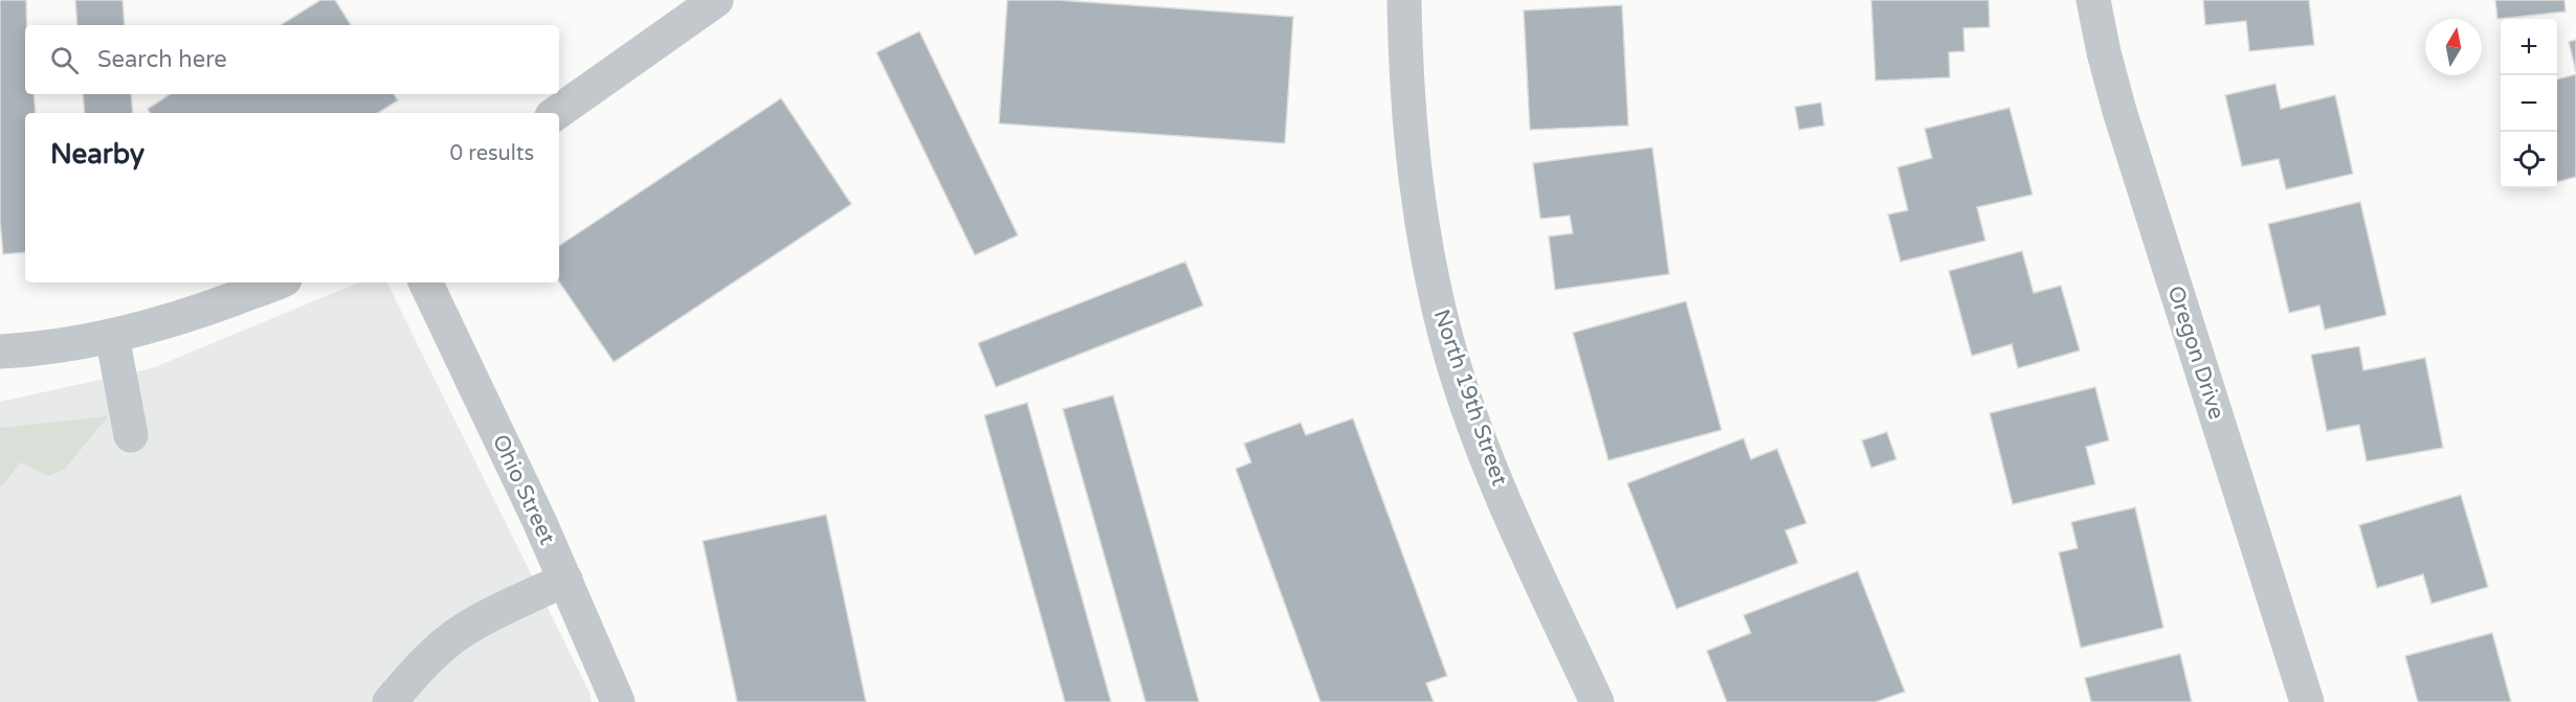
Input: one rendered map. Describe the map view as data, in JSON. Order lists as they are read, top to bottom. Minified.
{"streets":{"street":["Oregon Drive","North 19th Street","Ohio Street"]},"north":"top","page":{"map_buttons":["+","−"],"search":"Search here","heading":["Nearby","0 results"]}}
